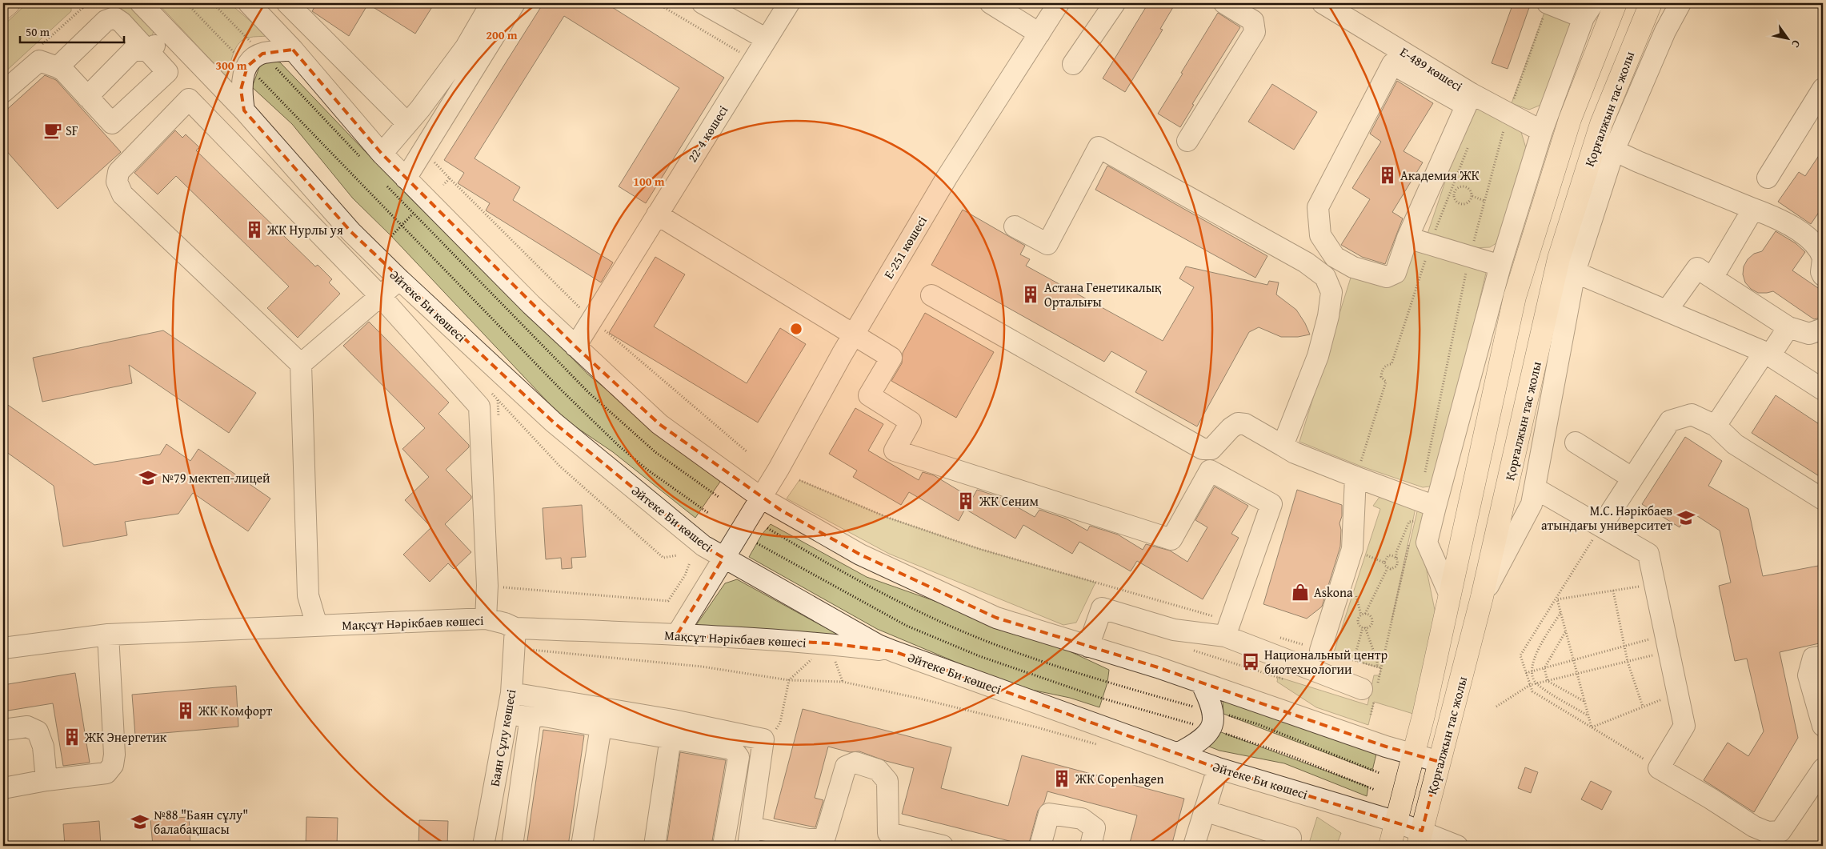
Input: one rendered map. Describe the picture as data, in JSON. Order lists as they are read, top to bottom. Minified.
{"streets":{"main road":["Қорғалжын тас жолы"],"street":["Е-489 көшесі","22-4 көшесі","Е-251 көшесі","Әйтеке Би көшесі","Мақсұт Нәрікбаев көшесі","Баян Сұлу көшесі"]},"crossings":[["Қорғалжын тас жолы","Әйтеке Би көшесі"],["Е-251 көшесі","Әйтеке Би көшесі"],["Е-251 көшесі","Мақсұт Нәрікбаев көшесі"],["Әйтеке Би көшесі","Мақсұт Нәрікбаев көшесі"],["Мақсұт Нәрікбаев көшесі","Баян Сұлу көшесі"]],"places":{"cafe":["SF"],"building":["Академия ЖК","ЖК Нурлы уя","Астана Генетикалық Орталығы","ЖК Сеним","ЖК Комфорт","ЖК Энергетик","ЖК Copenhagen"],"school or university":["№79 мектеп-лицей","М.С. Нәрікбаев атындағы университет","№88 \"Баян сұлу\" балабақшасы"],"shop":["Askona"],"bus stop":["Национальный центр биотехнологии"]},"scale_bar":"50 m","north":"bottom right","rings":["200 m","300 m","100 m"]}
